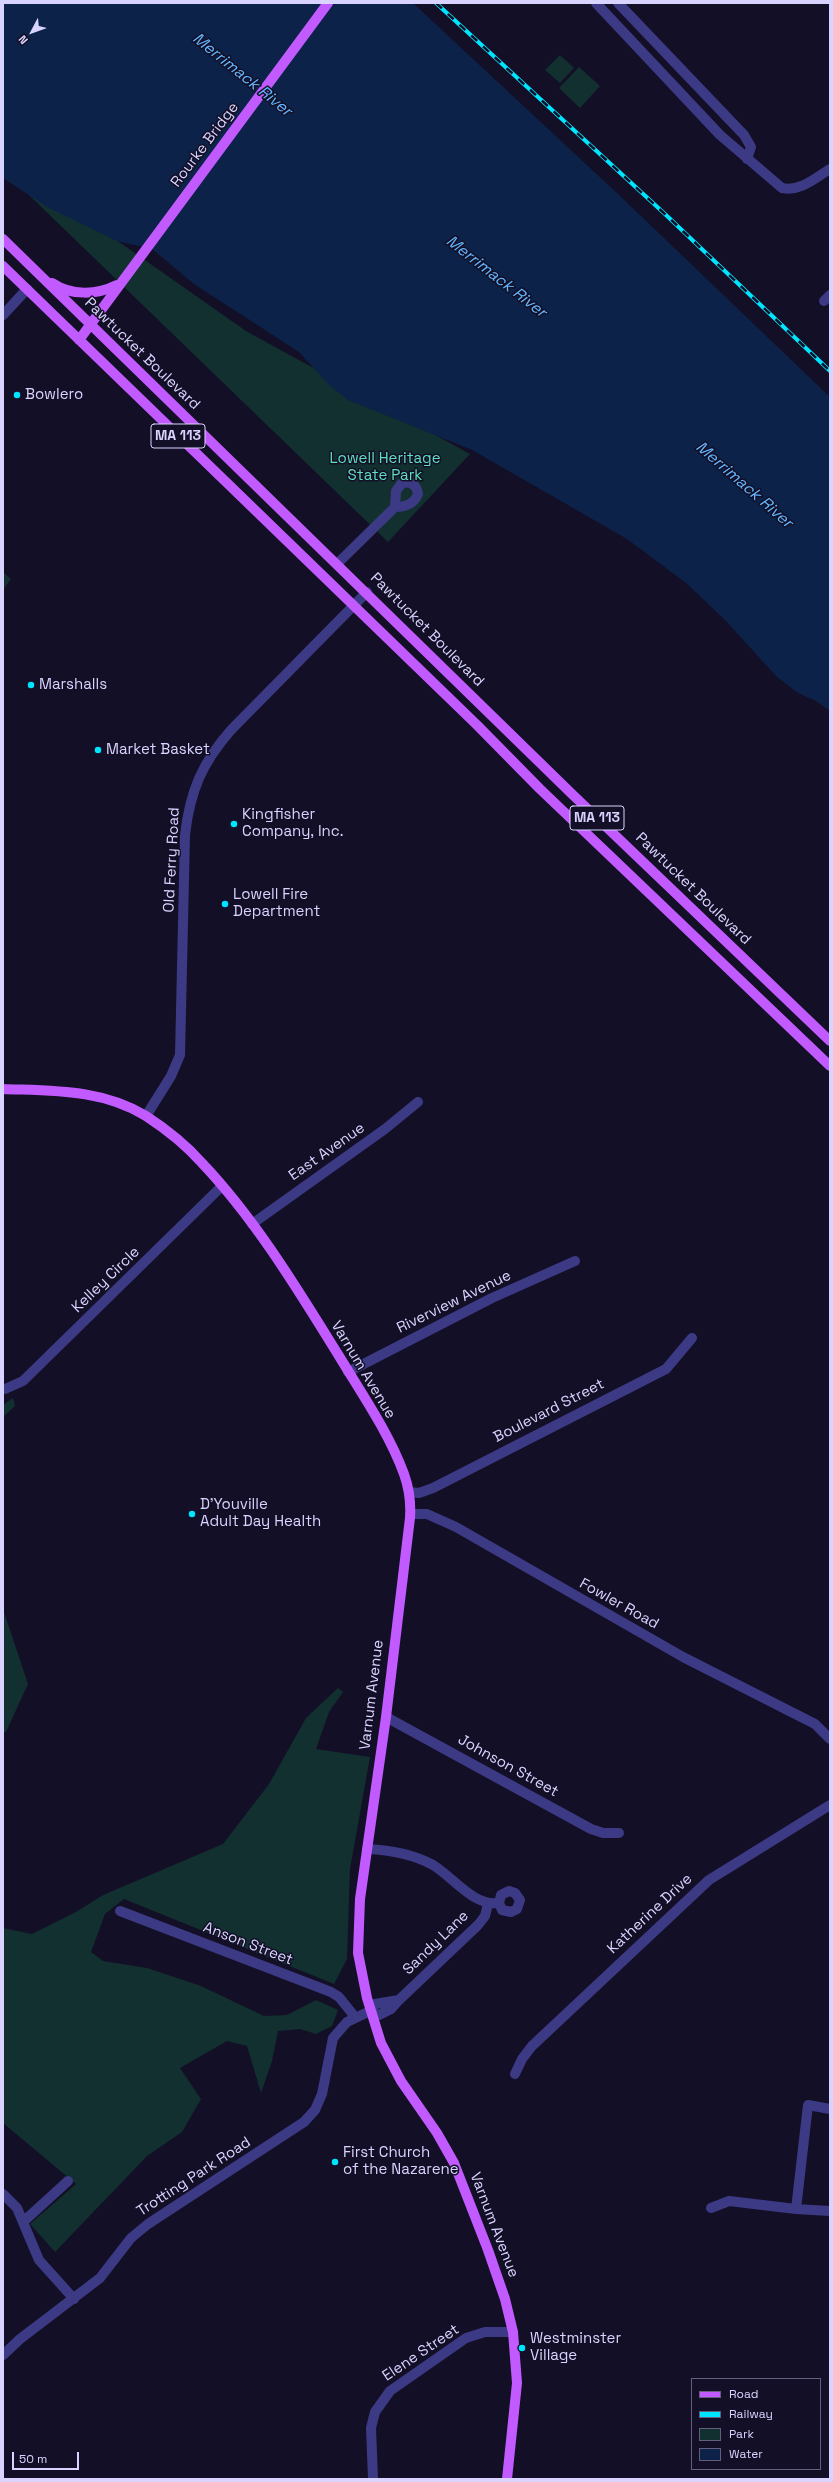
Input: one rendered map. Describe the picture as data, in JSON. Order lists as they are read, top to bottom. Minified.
{"streets":{"main road":["Rourke Bridge","Pawtucket Boulevard","MA 113","Varnum Avenue"],"street":["Old Ferry Road","East Avenue","Kelley Circle","Riverview Avenue","Boulevard Street","Fowler Road","Johnson Street","Katherine Drive","Sandy Lane","Anson Street","Trotting Park Road","Elene Street"]},"crossings":[["Rourke Bridge","Pawtucket Boulevard"],["Rourke Bridge","MA 113"],["Pawtucket Boulevard","Old Ferry Road"],["MA 113","Old Ferry Road"],["Old Ferry Road","Varnum Avenue"],["East Avenue","Varnum Avenue"],["Kelley Circle","Varnum Avenue"],["Riverview Avenue","Varnum Avenue"],["Varnum Avenue","Boulevard Street"],["Varnum Avenue","Fowler Road"],["Varnum Avenue","Johnson Street"],["Varnum Avenue","Sandy Lane"],["Varnum Avenue","Trotting Park Road"],["Varnum Avenue","Elene Street"],["Sandy Lane","Trotting Park Road"],["Anson Street","Trotting Park Road"]],"water":["Merrimack River"],"parks":["Lowell Heritage State Park"],"places":["Bowlero","Marshalls","Market Basket","Kingfisher Company, Inc.","Lowell Fire Department","D'Youville Adult Day Health","First Church of the Nazarene","Westminster Village"],"legend":["Road","Railway","Park","Water"],"scale_bar":"50 m","north":"bottom left"}
